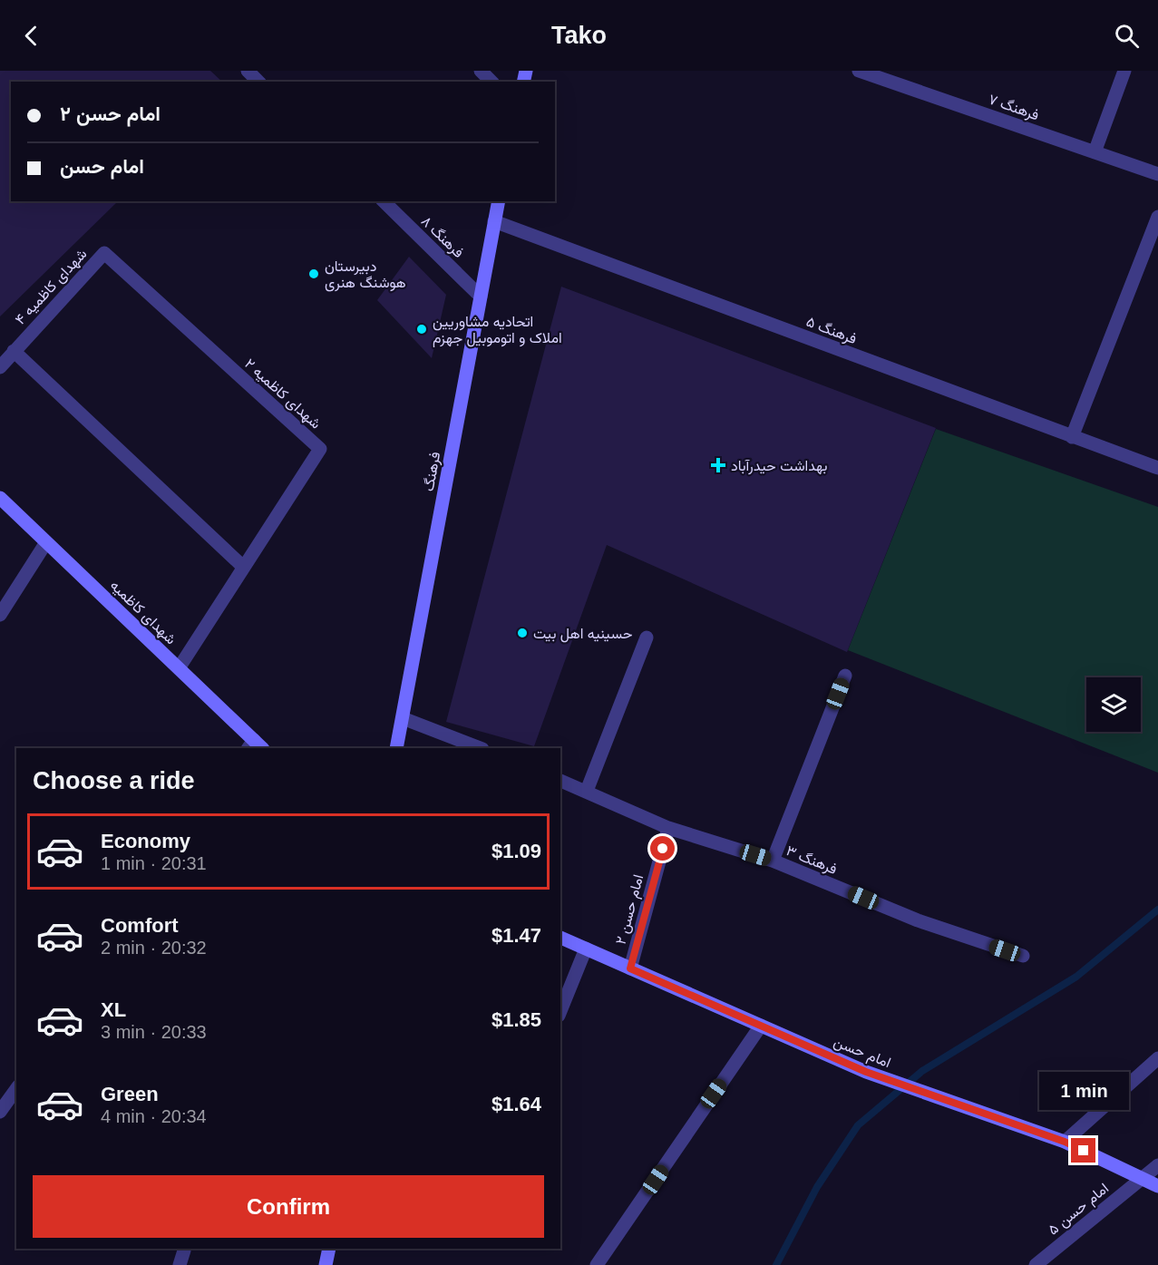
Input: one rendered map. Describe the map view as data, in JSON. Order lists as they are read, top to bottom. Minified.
{"streets":{"main road":["فرهنگ","شهدای کاظمیه","امام حسن"],"street":["فرهنگ ۷","فرهنگ ۸","شهدای کاظمیه ۴","فرهنگ ۵","شهدای کاظمیه ۲","فرهنگ ۳","امام حسن ۲","امام حسن ۵"]},"crossings":[["فرهنگ ۸","فرهنگ"],["شهدای کاظمیه ۴","شهدای کاظمیه ۲"],["فرهنگ ۵","فرهنگ"],["شهدای کاظمیه ۲","شهدای کاظمیه"],["فرهنگ ۳","امام حسن ۲"],["امام حسن ۲","امام حسن"],["امام حسن","امام حسن ۵"]],"places":{"other":["دبیرستان هوشنگ هنری","اتحادیه مشاوریین املاک و اتوموبیل جهزم","حسینیه اهل بیت"],"health":["بهداشت حیدرآباد"]},"page":{"header":"Tako","banner":["امام حسن ۲","امام حسن"],"heading":"Choose a ride","list":[{"name":"Economy","note":"1 min · 20:31","value":"$1.09"},{"name":"Comfort","note":"2 min · 20:32","value":"$1.47"},{"name":"XL","note":"3 min · 20:33","value":"$1.85"},{"name":"Green","note":"4 min · 20:34","value":"$1.64"}],"bubble":"1 min","buttons":"Confirm"}}
